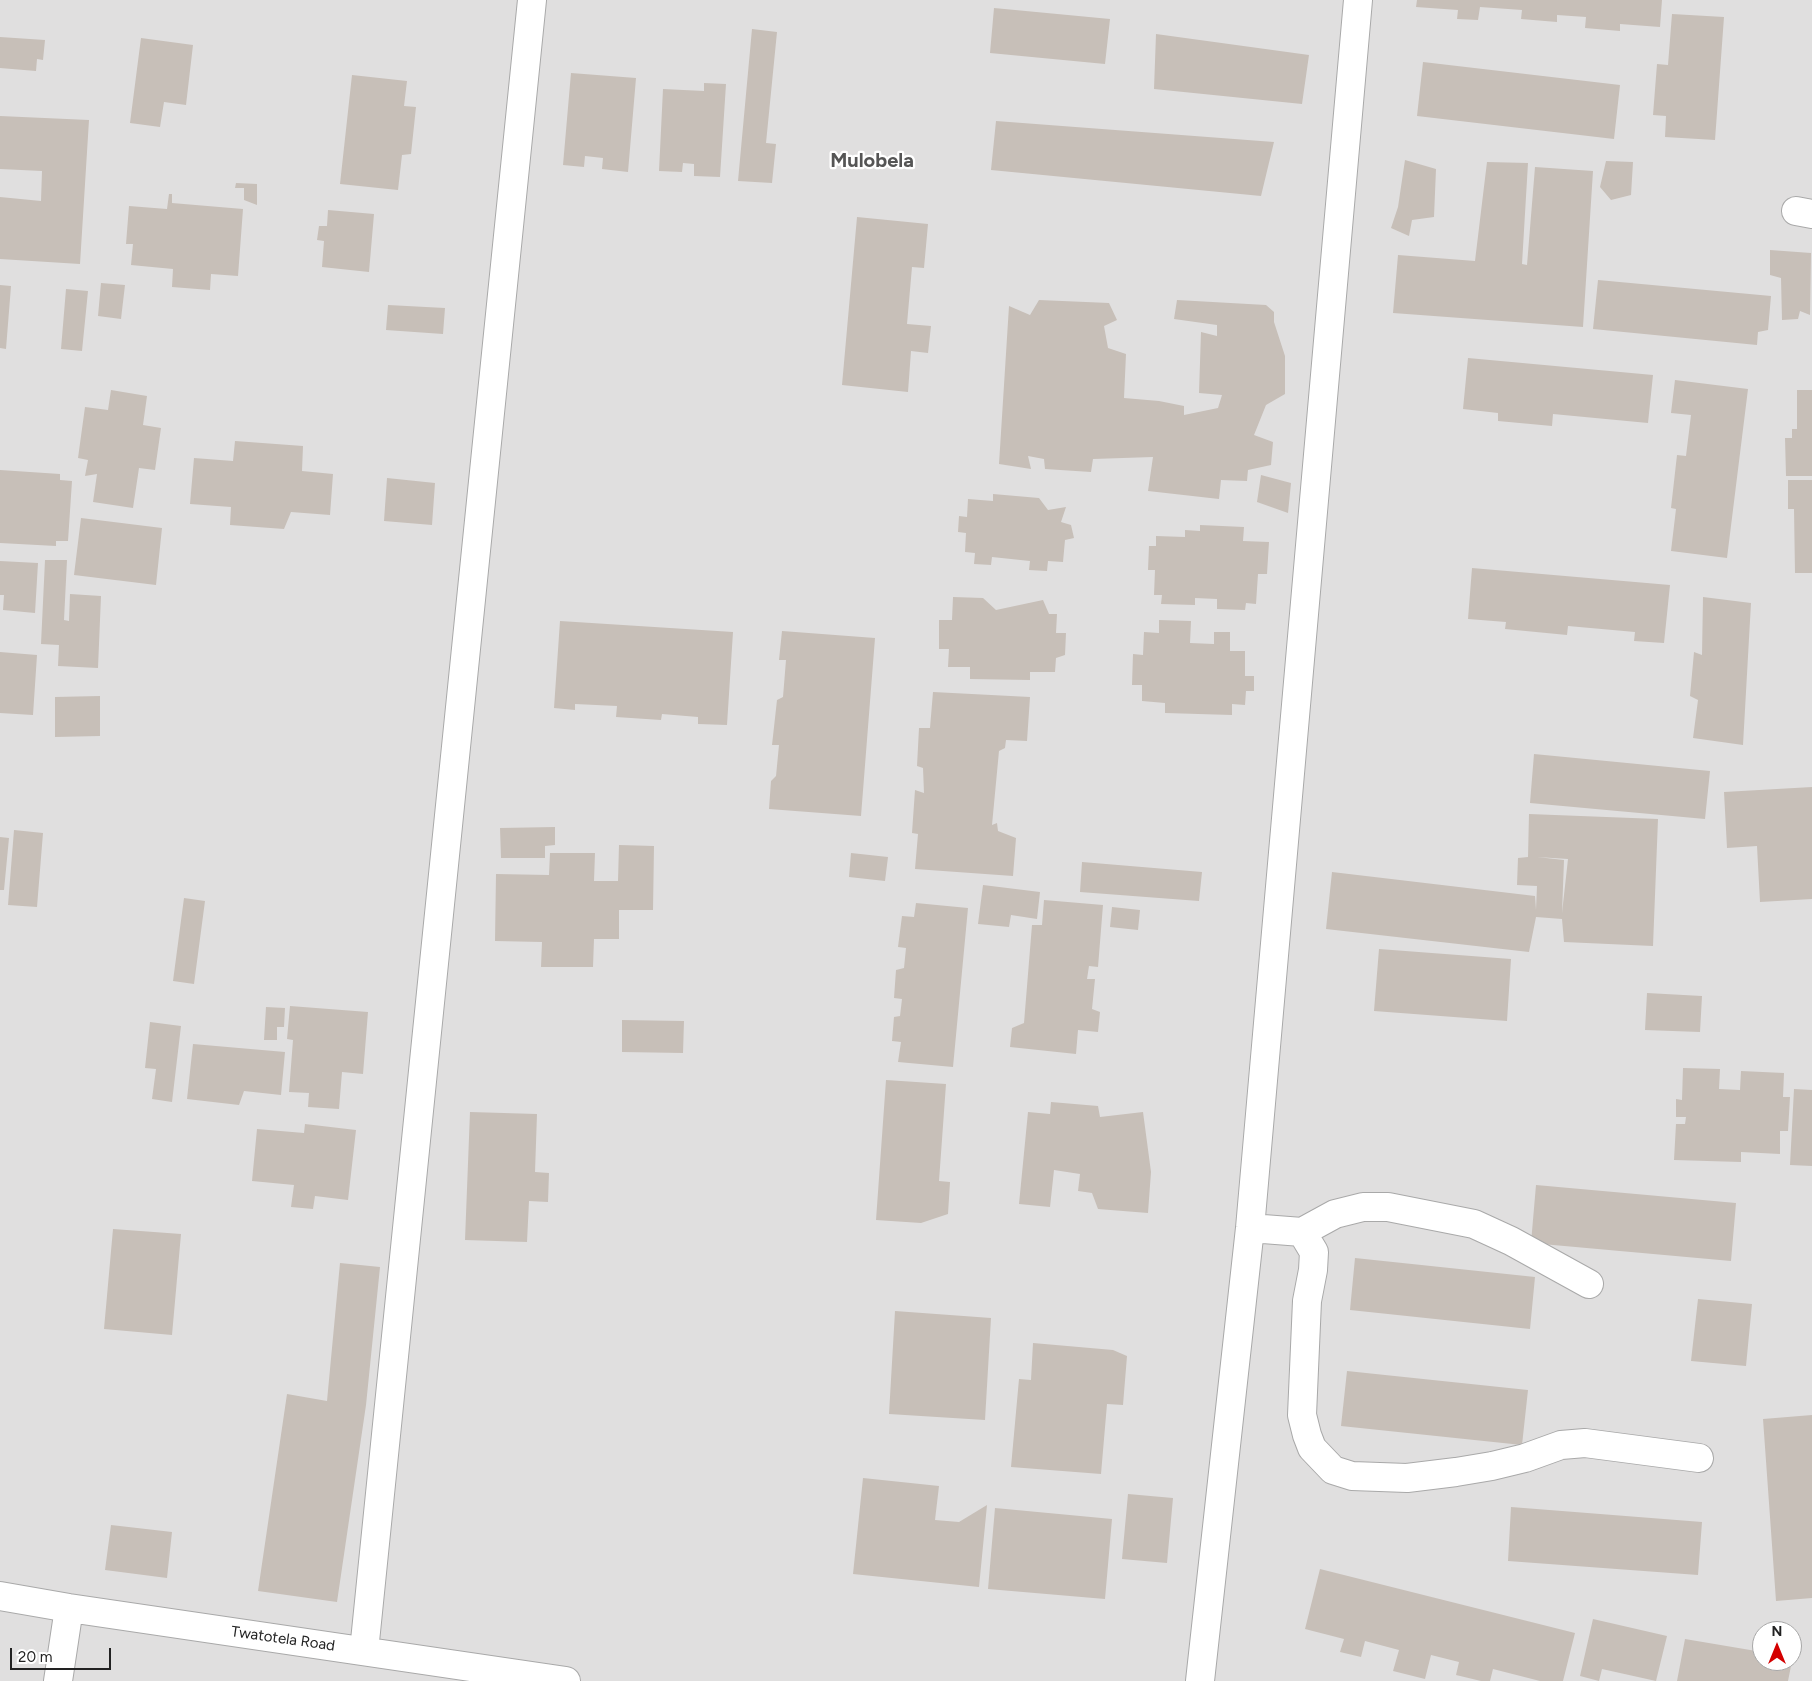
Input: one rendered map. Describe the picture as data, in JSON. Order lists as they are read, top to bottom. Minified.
{"streets":{"street":["Twatotela Road"]},"districts":["Mulobela"],"scale_bar":"20 m","north":"top"}
